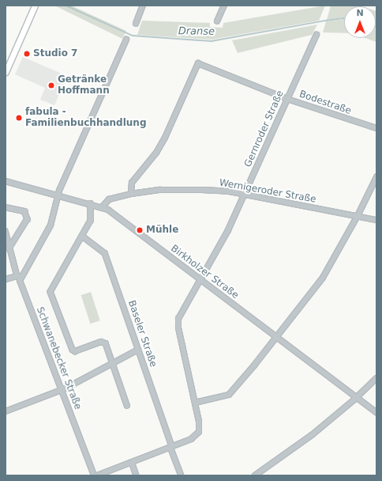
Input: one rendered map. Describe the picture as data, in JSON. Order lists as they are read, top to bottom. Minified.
{"streets":{"street":["Bodestraße","Gernroder Straße","Wernigeroder Straße","Birkholzer Straße","Baseler Straße","Schwanebecker Straße"]},"crossings":[["Bodestraße","Gernroder Straße"],["Bodestraße","Wernigeroder Straße"],["Gernroder Straße","Wernigeroder Straße"],["Gernroder Straße","Birkholzer Straße"],["Gernroder Straße","Baseler Straße"],["Wernigeroder Straße","Birkholzer Straße"]],"water":["Dranse"],"places":["Studio 7","Getränke Hoffmann","fabula - Familienbuchhandlung","Mühle"],"north":"top"}
